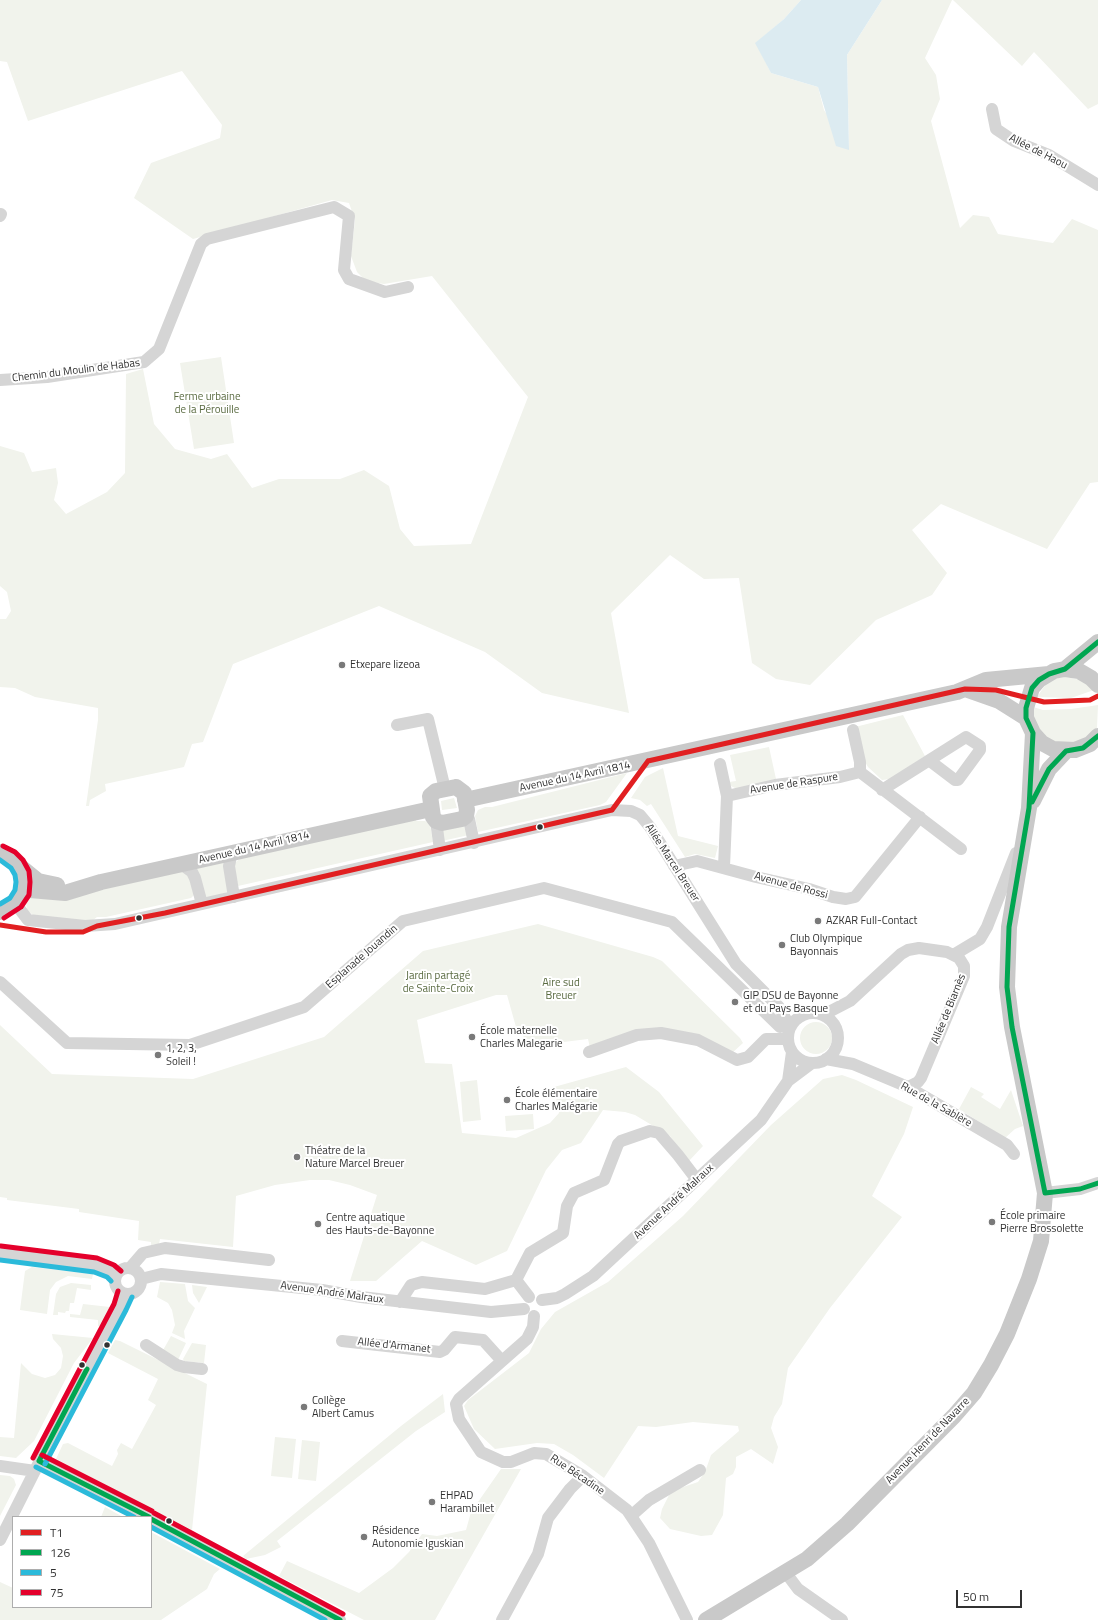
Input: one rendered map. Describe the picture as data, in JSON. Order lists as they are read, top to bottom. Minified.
{"streets":{"main road":["Avenue du 14 Avril 1814","Avenue Henri de Navarre"],"street":["Allée de Haou","Chemin du Moulin de Habas","Avenue de Raspure","Allée Marcel Breuer","Avenue de Rossi","Esplanade Jouandin","Allée de Biarnès","Rue de la Sablère","Avenue André Malraux","Allée d'Armanet","Rue Bécadine"]},"crossings":[["Avenue du 14 Avril 1814","Allée Marcel Breuer"],["Allée Marcel Breuer","Avenue de Rossi"],["Allée Marcel Breuer","Esplanade Jouandin"],["Allée Marcel Breuer","Rue de la Sablère"],["Allée Marcel Breuer","Avenue André Malraux"],["Esplanade Jouandin","Rue de la Sablère"],["Esplanade Jouandin","Avenue André Malraux"],["Allée de Biarnès","Rue de la Sablère"],["Rue de la Sablère","Avenue André Malraux"],["Avenue André Malraux","Rue Bécadine"],["Allée d'Armanet","Rue Bécadine"]],"parks":["Ferme urbaine de la Pérouille","Jardin partagé de Sainte-Croix","Aire sud Breuer"],"places":["Etxepare lizeoa","AZKAR Full-Contact","Club Olympique Bayonnais","GIP DSU de Bayonne et du Pays Basque","École maternelle Charles Malegarie","1, 2, 3, Soleil !","École élémentaire Charles Malégarie","Théatre de la Nature Marcel Breuer","École primaire Pierre Brossolette","Centre aquatique des Hauts-de-Bayonne","Collège Albert Camus","EHPAD Harambillet","Résidence Autonomie Iguskian"],"lines":["transit line 126","transit line T1","transit line 75","transit line 5"],"legend":["T1","126","5","75"],"scale_bar":"50 m"}
